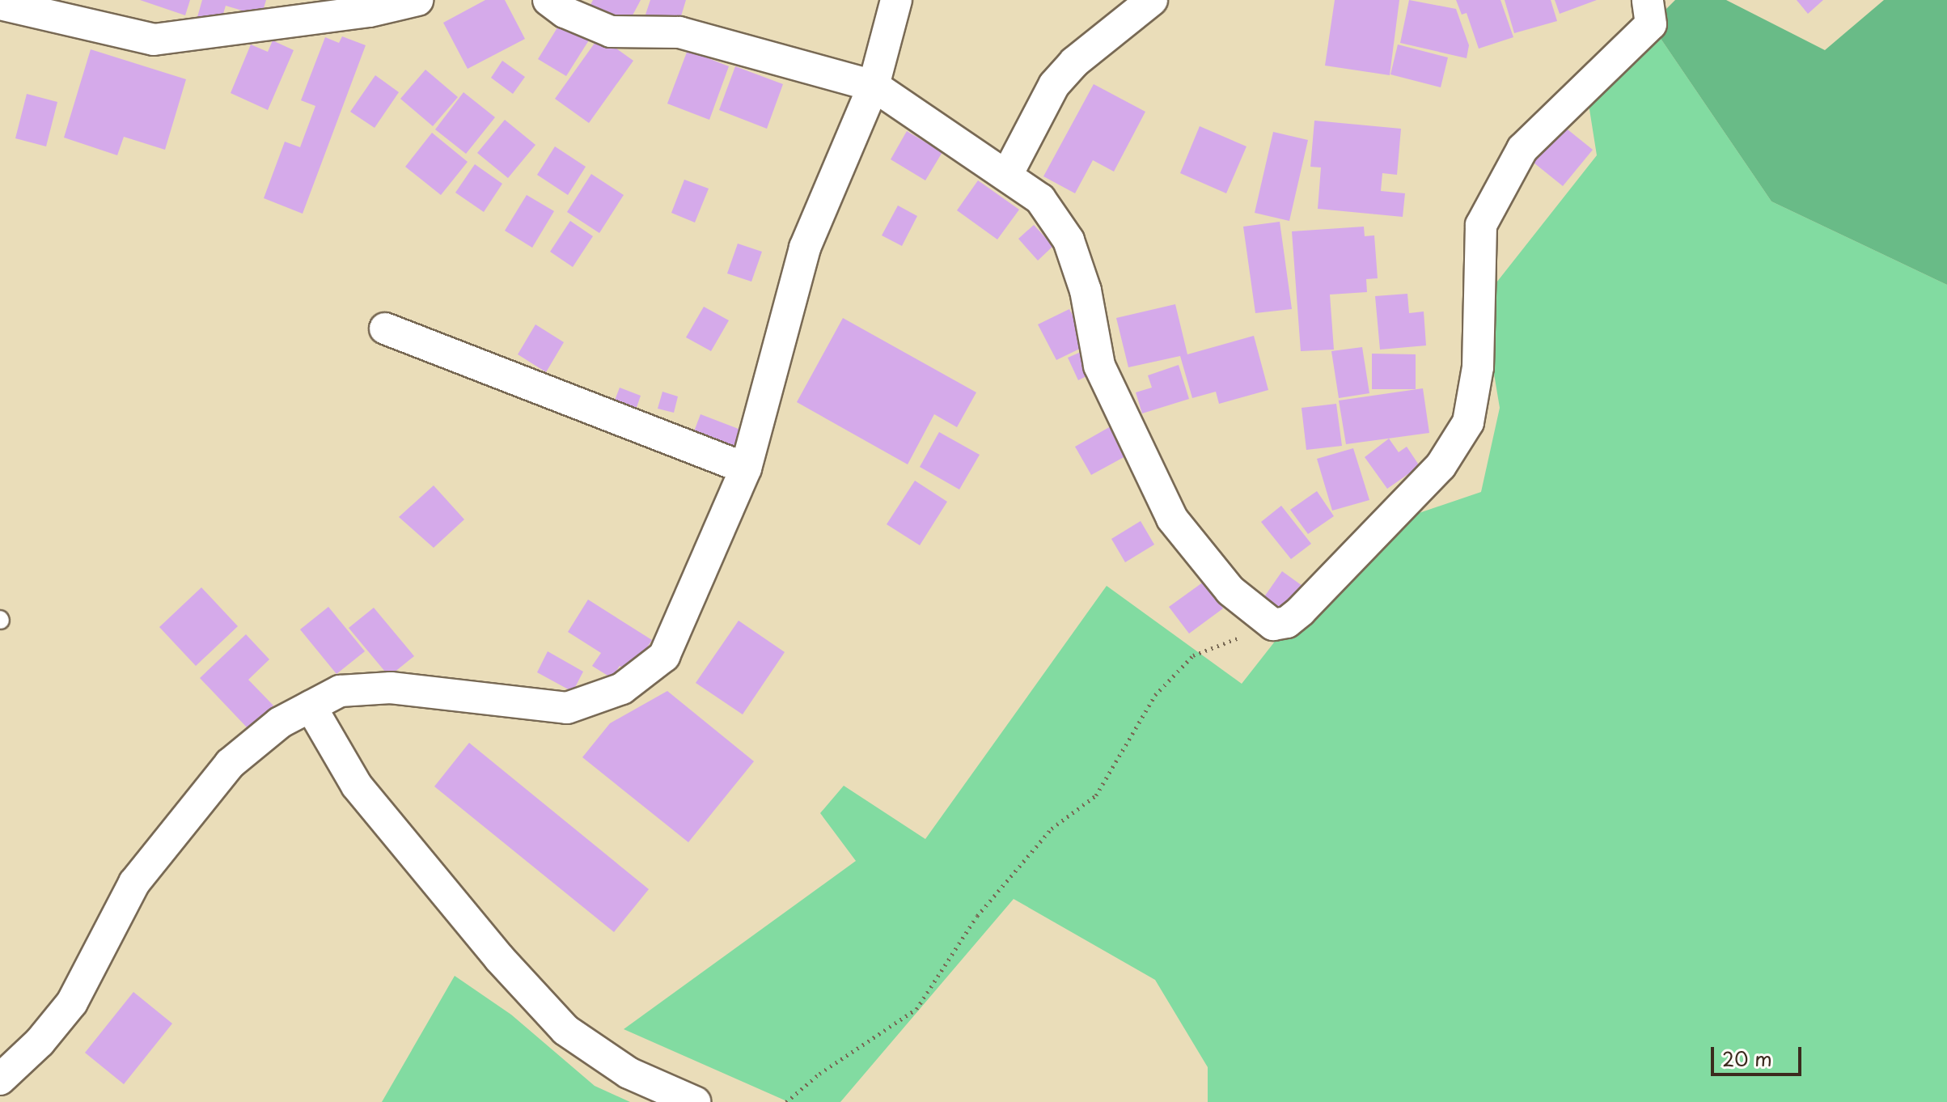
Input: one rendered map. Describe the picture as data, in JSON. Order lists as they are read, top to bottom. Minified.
{"scale_bar":"20 m"}
